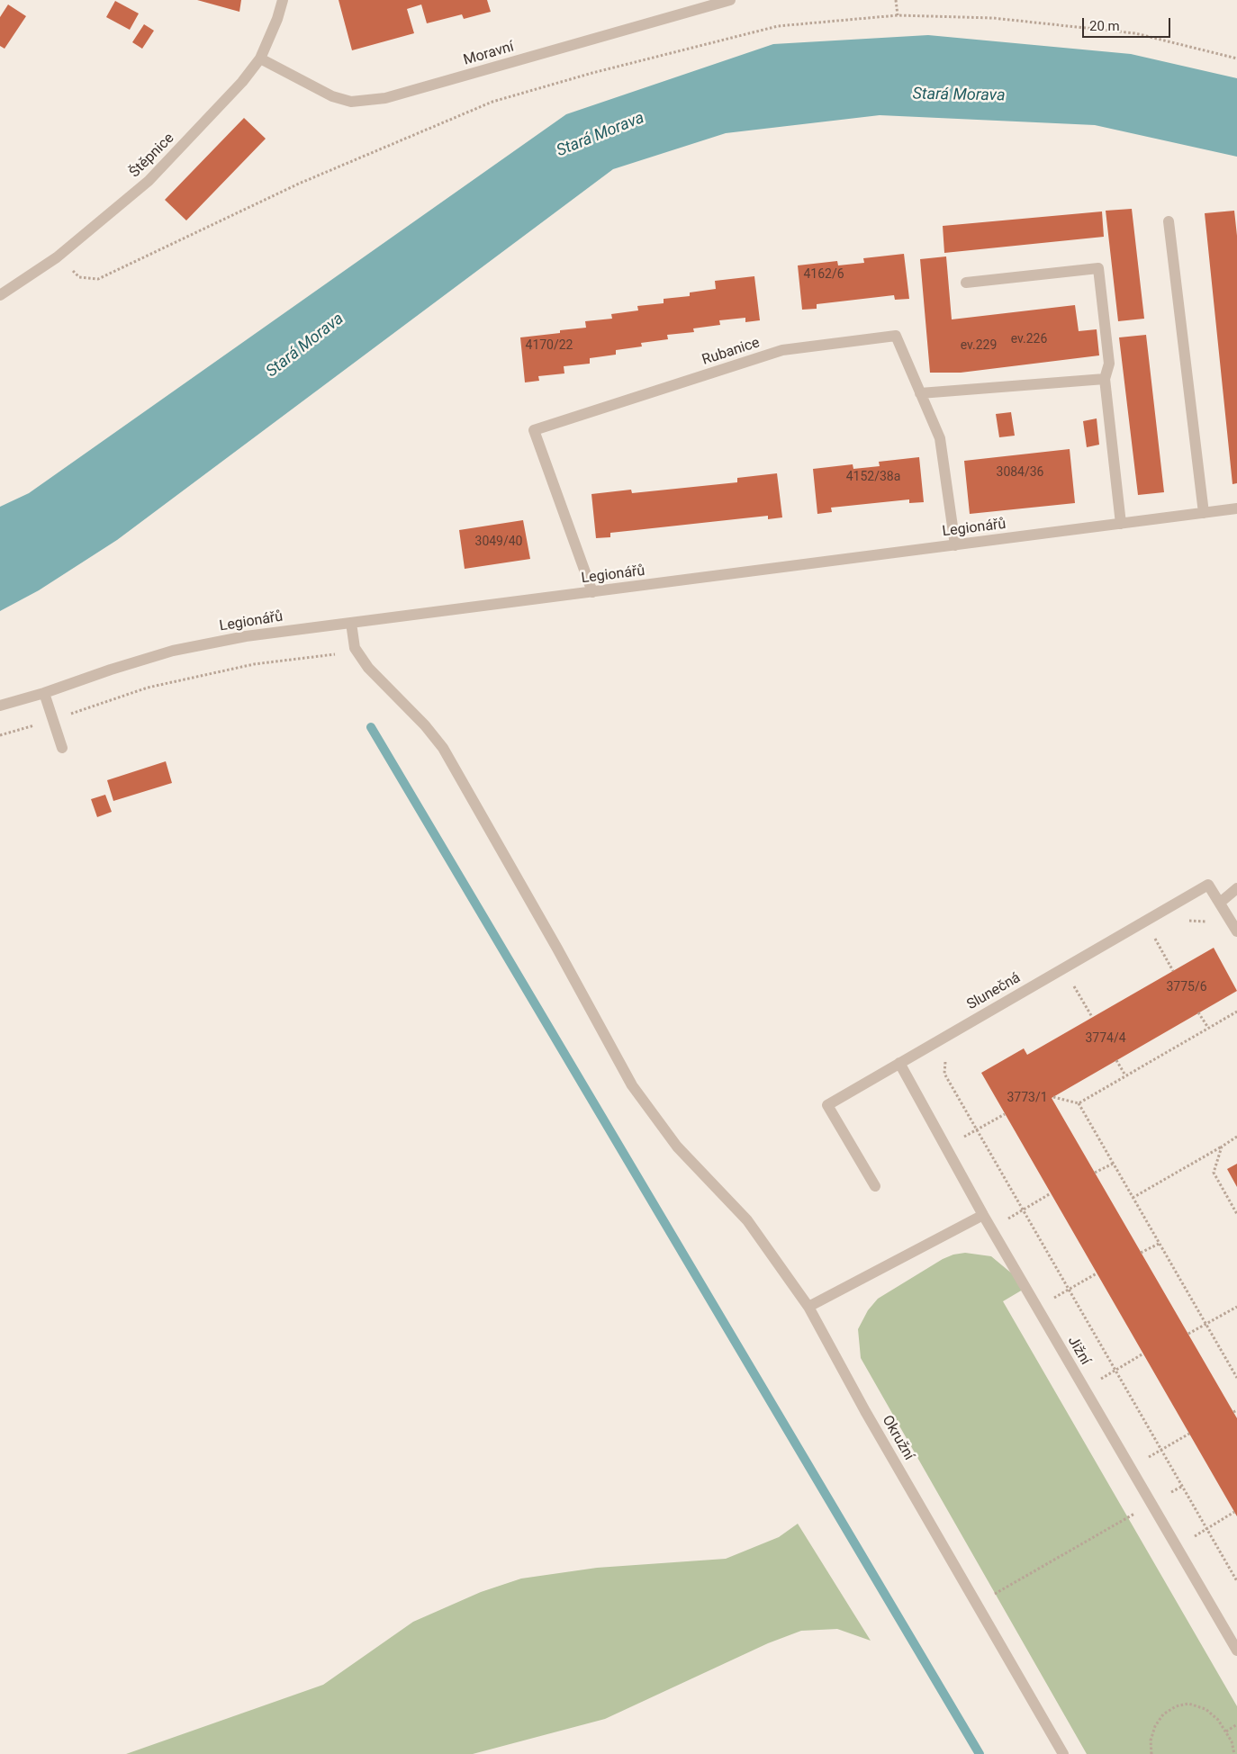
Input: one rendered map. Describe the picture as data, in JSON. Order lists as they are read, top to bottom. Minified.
{"streets":{"street":["Moravní","Štěpnice","Rubanice","Legionářů","Slunečná","Jižní","Okružní"]},"crossings":[["Moravní","Štěpnice"],["Rubanice","Legionářů"],["Slunečná","Jižní"]],"water":["Stará Morava"],"house_numbers":["4162/6","ev.226","4170/22","ev.229","3084/36","4152/38a","3049/40","3775/6","3774/4","3773/1"],"scale_bar":"20 m"}
